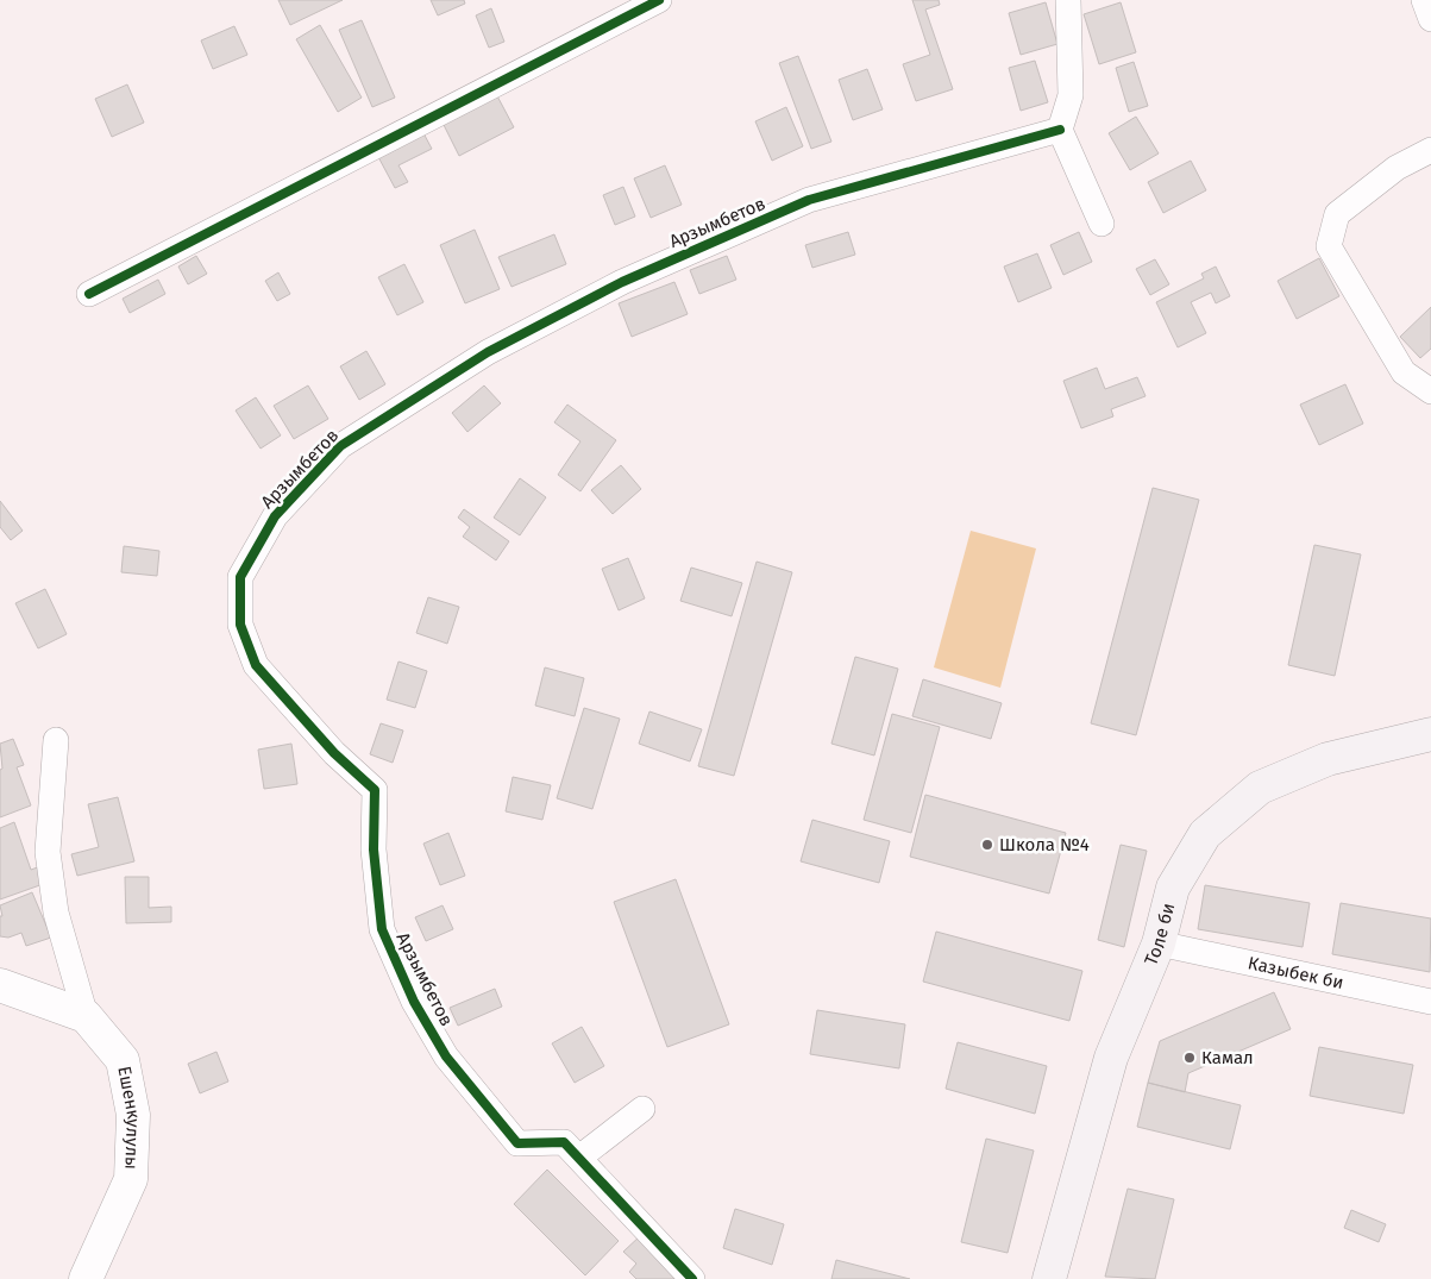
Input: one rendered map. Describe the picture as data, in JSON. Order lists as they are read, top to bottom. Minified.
{"streets":{"main road":["Толе би"],"street":["Арзымбетов","Казыбек би","Ешенкулулы"]},"crossings":[["Толе би","Казыбек би"]],"places":["Школа №4","Камал"]}
